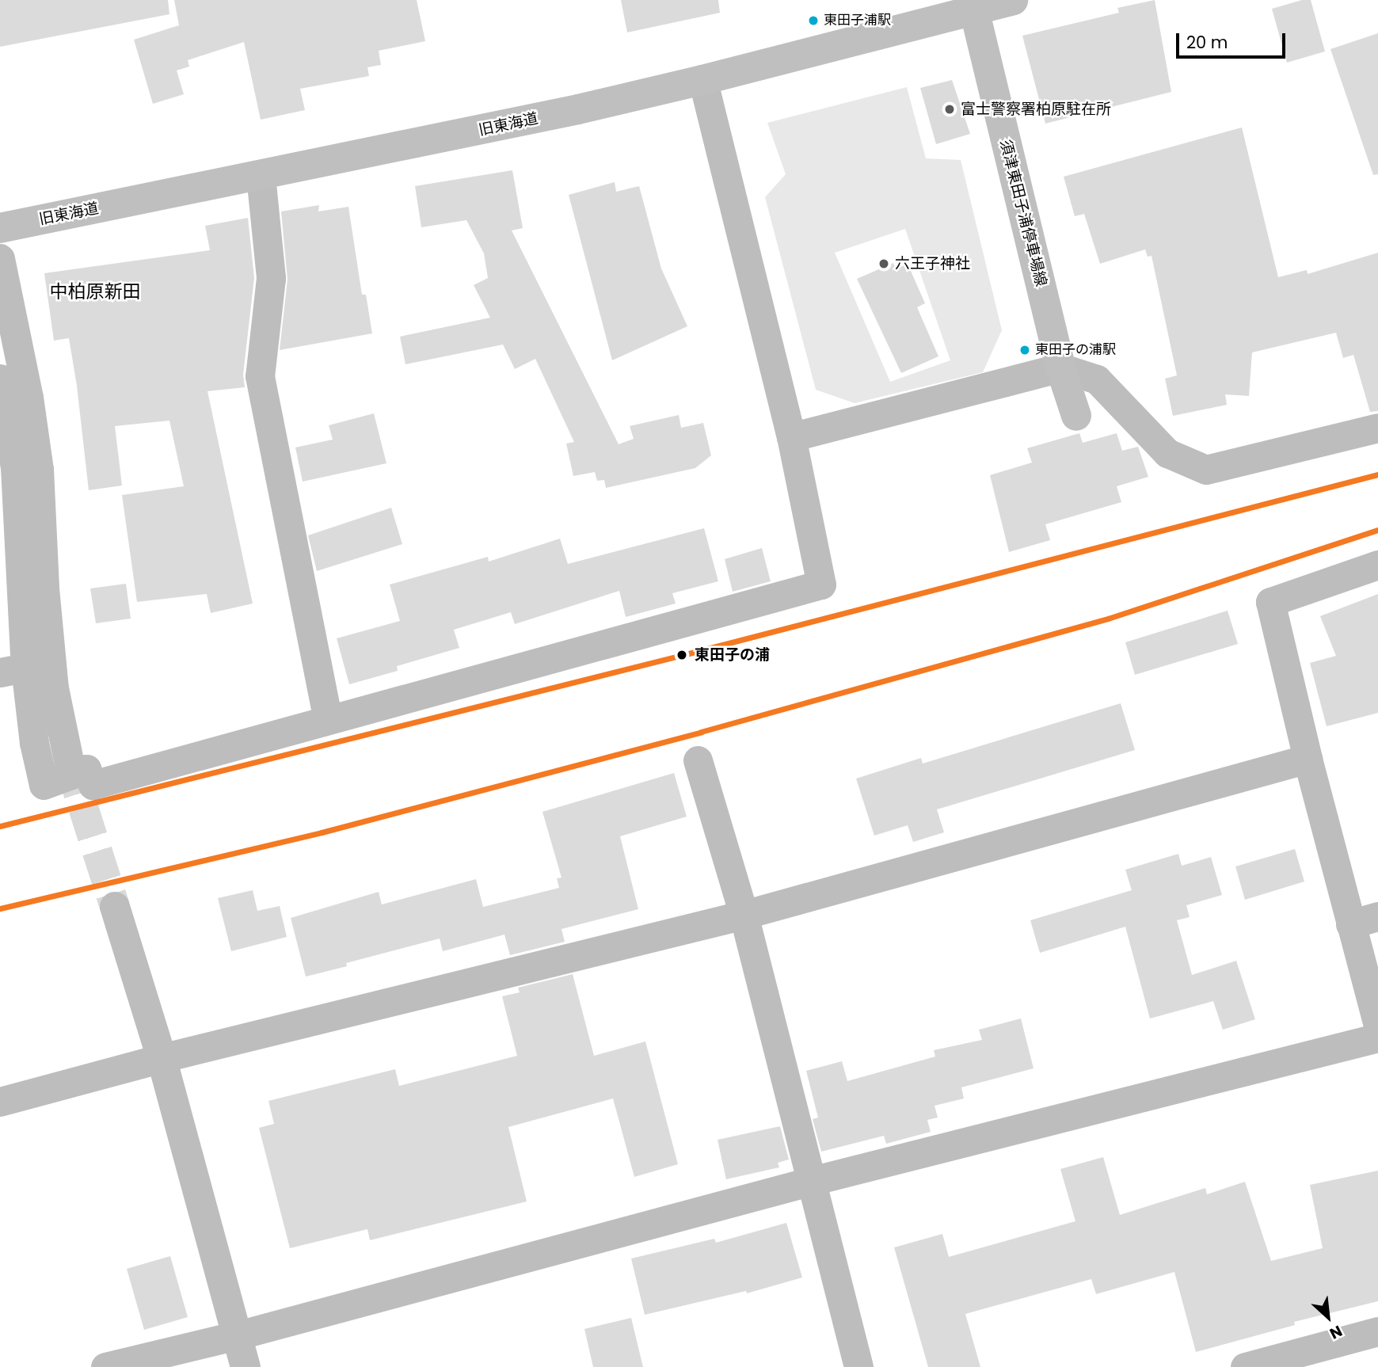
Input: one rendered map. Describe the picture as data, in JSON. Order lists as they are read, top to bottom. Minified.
{"streets":{"main road":["旧東海道","須津東田子浦停車場線"]},"crossings":[["旧東海道","須津東田子浦停車場線"]],"districts":["中柏原新田"],"places":["東田子浦駅","富士警察署柏原駐在所","六王子神社","東田子の浦駅","東田子の浦"],"scale_bar":"20 m","north":"bottom right"}
